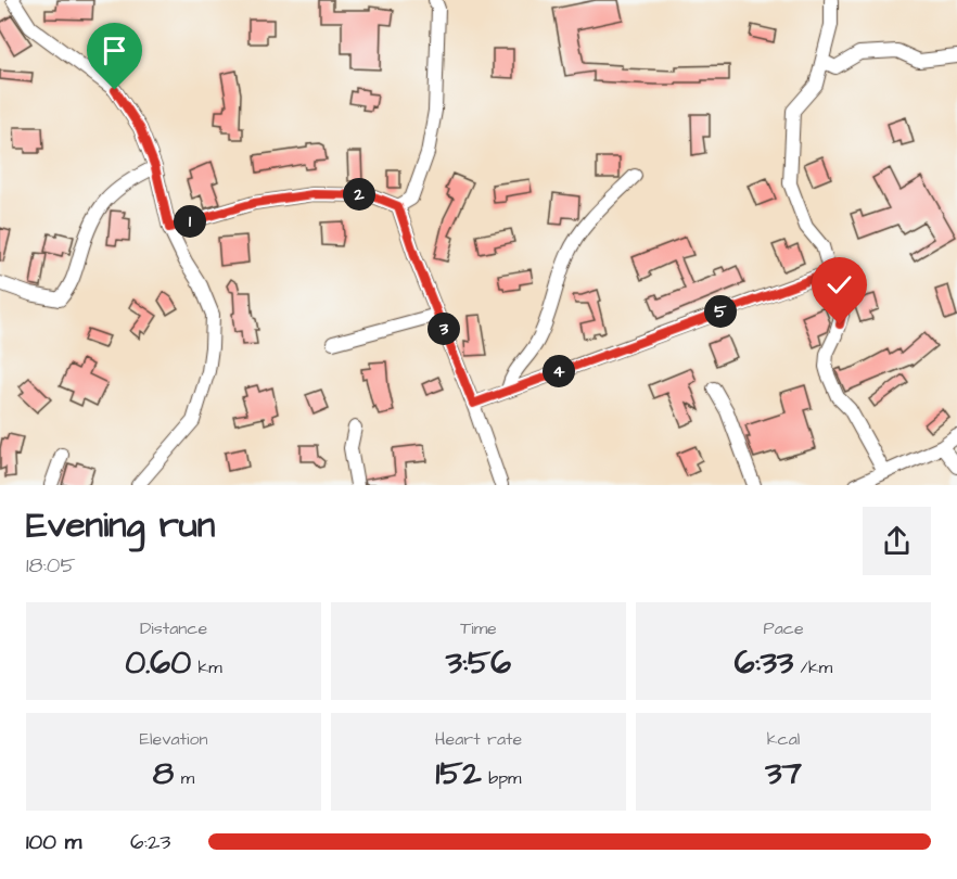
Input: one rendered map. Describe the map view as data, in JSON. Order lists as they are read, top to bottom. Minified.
{"page":{"pins":["2","1","5","3","4"],"heading":["Evening run","18:05"],"stats":[["Distance","0.60 km"],["Time","3:56"],["Pace","6:33 /km"],["Elevation","8 m"],["Heart rate","152 bpm"],["kcal","37"]],"list":[{"name":"100 m","note":"6:23"}]}}
